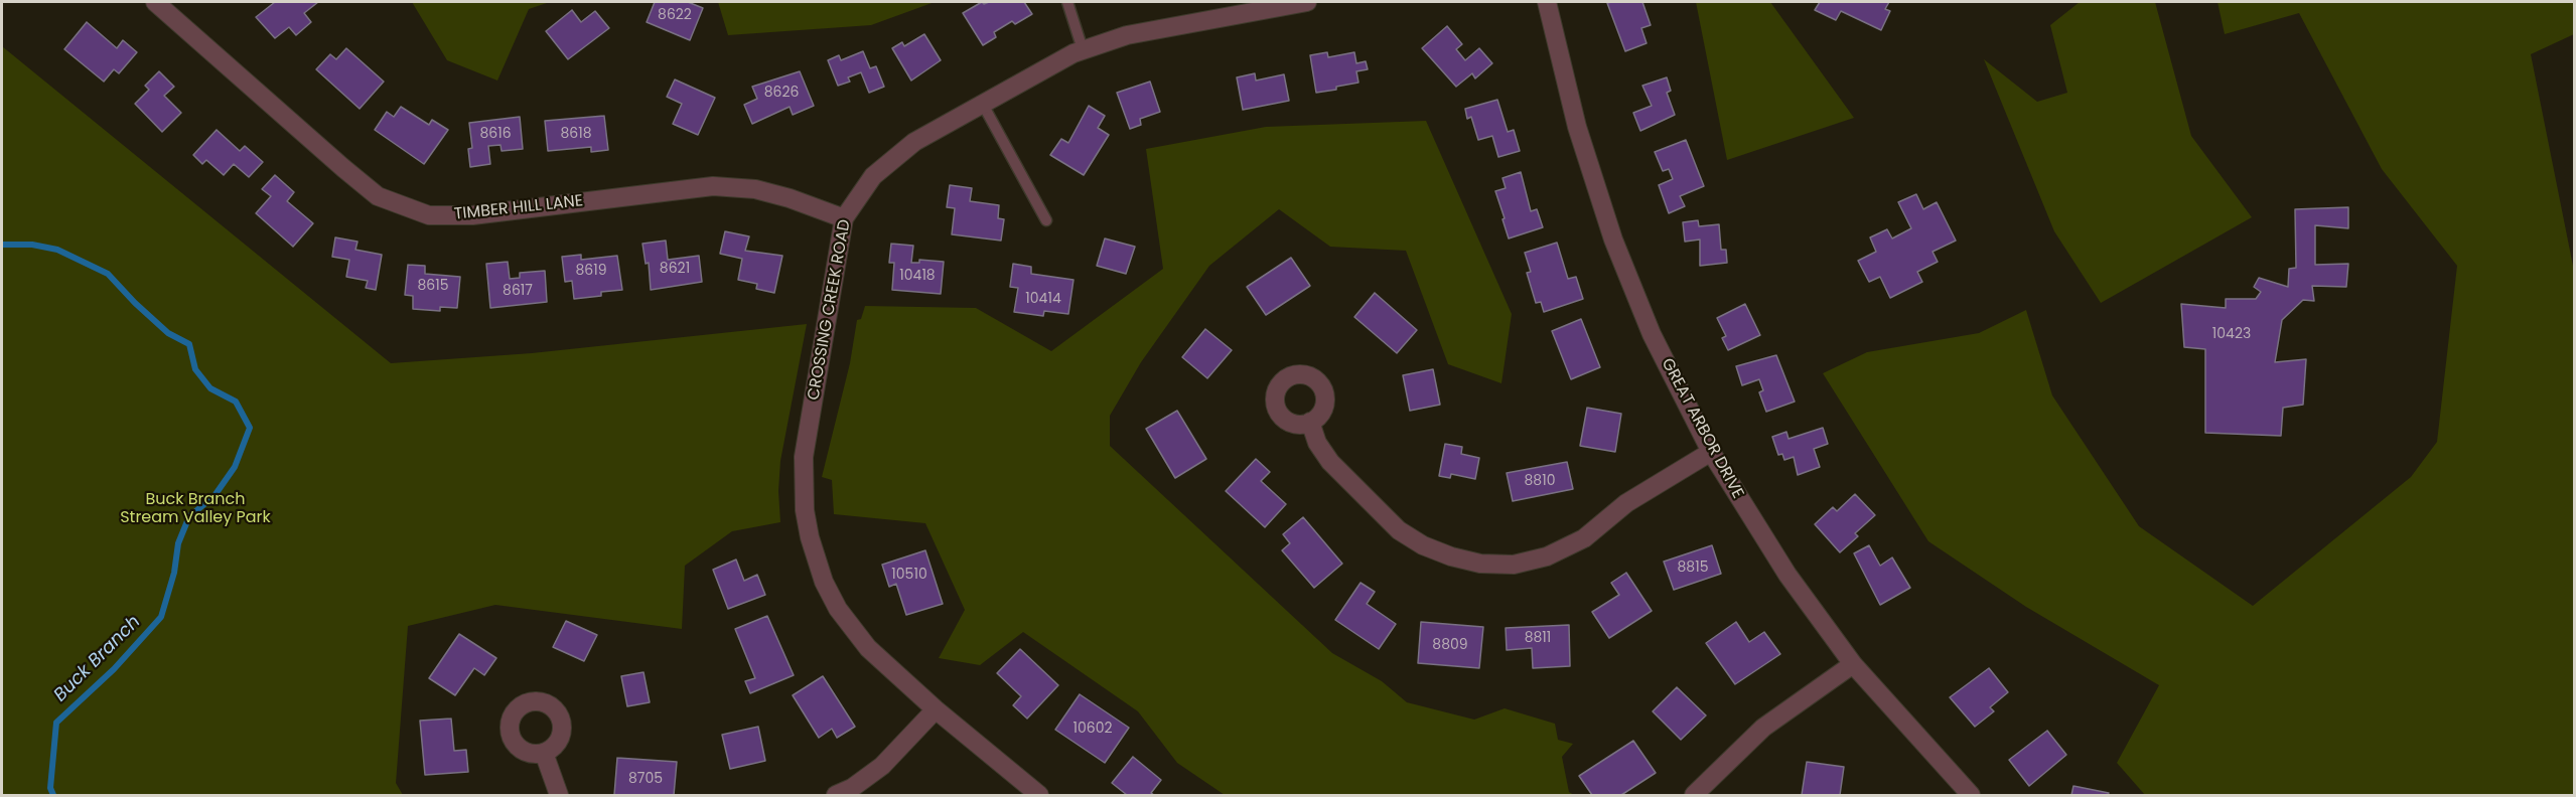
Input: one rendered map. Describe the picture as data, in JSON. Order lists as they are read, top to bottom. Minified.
{"streets":{"street":["TIMBER HILL LANE","CROSSING CREEK ROAD","GREAT ARBOR DRIVE"]},"crossings":[["TIMBER HILL LANE","CROSSING CREEK ROAD"]],"water":["Buck Branch"],"parks":["Buck Branch Stream Valley Park"],"house_numbers":["8622","8626","8616","8618","8621","8619","10418","8615","8617","10414","10423","8810","8815","10510","8811","8809","10602","8705"]}
